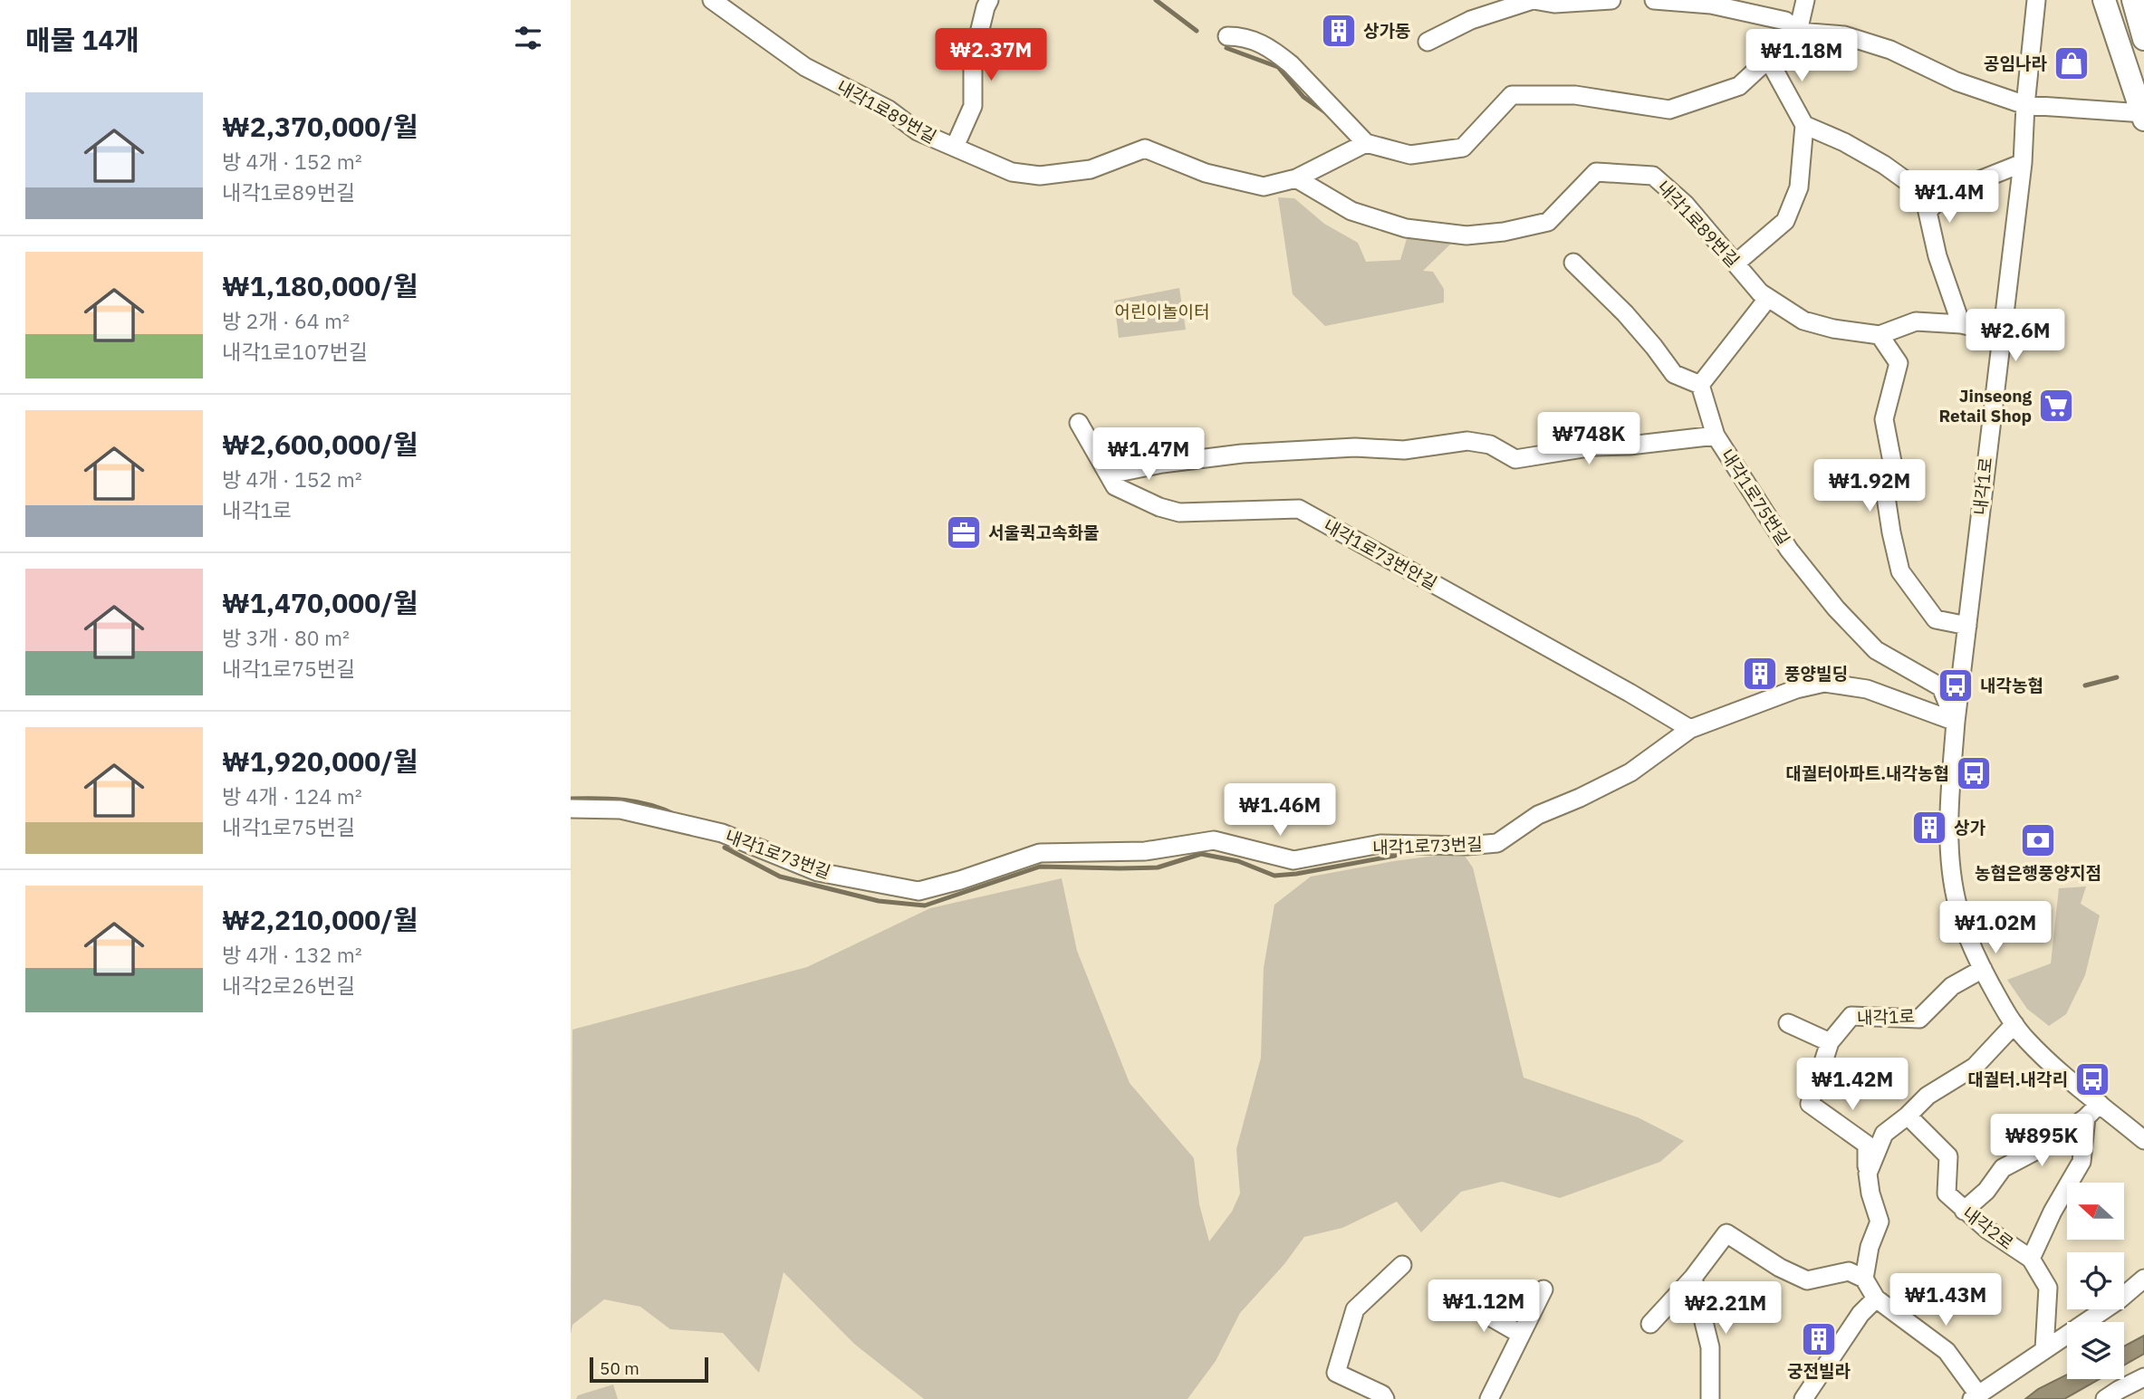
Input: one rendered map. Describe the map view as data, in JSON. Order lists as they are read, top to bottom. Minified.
{"streets":{"street":["내각1로89번길","내각1로","내각1로75번길","내각1로73번안길","내각1로73번길","내각2로"]},"crossings":[["내각1로89번길","내각1로"],["내각1로","내각1로75번길"],["내각1로","내각1로73번길"],["내각1로75번길","내각1로73번안길"],["내각1로75번길","내각1로73번길"],["내각1로73번안길","내각1로73번길"]],"parks":["어린이놀이터"],"places":{"building":["상가동","풍양빌딩","상가","궁전빌라"],"shop":["공임나라"],"supermarket":["Jinseong Retail Shop"],"office":["서울퀵고속화물"],"bus stop":["내각농협","대궐터아파트.내각농협","대궐터.내각리"],"bank":["농협은행풍양지점"]},"scale_bar":"50 m","north":"left","page":{"heading":"매물 14개","price":["₩2.37M","₩1.18M","₩1.4M","₩2.6M","₩748K","₩1.47M","₩1.92M","₩1.46M","₩1.02M","₩1.42M","₩895K","₩1.43M","₩1.12M","₩2.21M"],"list":[{"name":"₩2,370,000/월","note":"방 4개 · 152 m² · 내각1로89번길"},{"name":"₩1,180,000/월","note":"방 2개 · 64 m² · 내각1로107번길"},{"name":"₩2,600,000/월","note":"방 4개 · 152 m² · 내각1로"},{"name":"₩1,470,000/월","note":"방 3개 · 80 m² · 내각1로75번길"},{"name":"₩1,920,000/월","note":"방 4개 · 124 m² · 내각1로75번길"},{"name":"₩2,210,000/월","note":"방 4개 · 132 m² · 내각2로26번길"}],"scale":"50 m"}}
